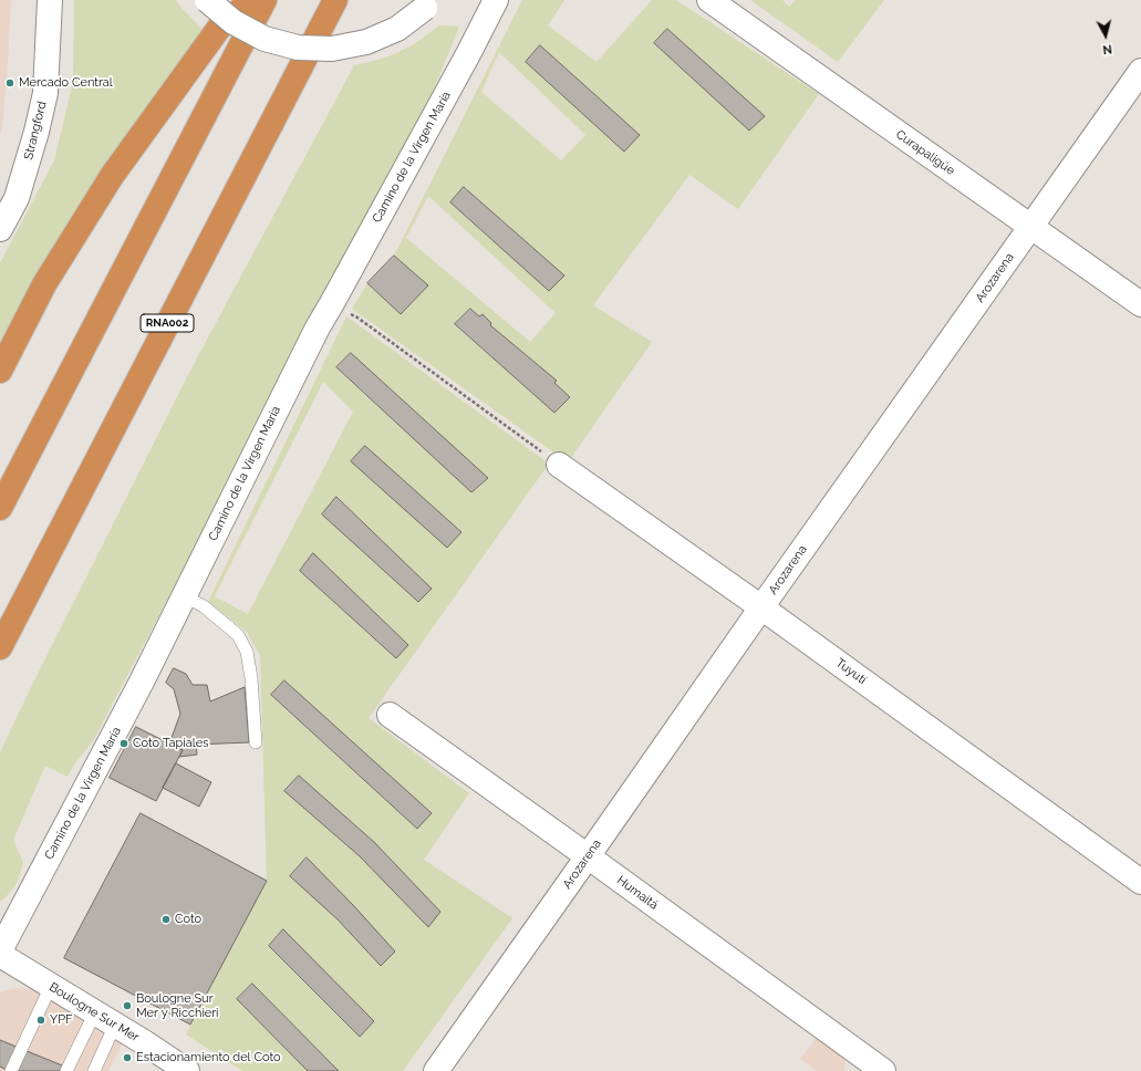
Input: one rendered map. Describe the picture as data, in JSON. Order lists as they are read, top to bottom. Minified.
{"streets":{"highway":["RNA002"],"street":["Strangford","Curapaligüe","Camino de la Virgen María","Arozarena","Tuyutí","Humaitá","Boulogne Sur Mer"]},"crossings":[["Curapaligüe","Arozarena"],["Arozarena","Tuyutí"],["Arozarena","Humaitá"]],"places":["Mercado Central","Coto Tapiales","Coto","Boulogne Sur Mer y Ricchieri","YPF","Estacionamiento del Coto"],"north":"bottom"}
